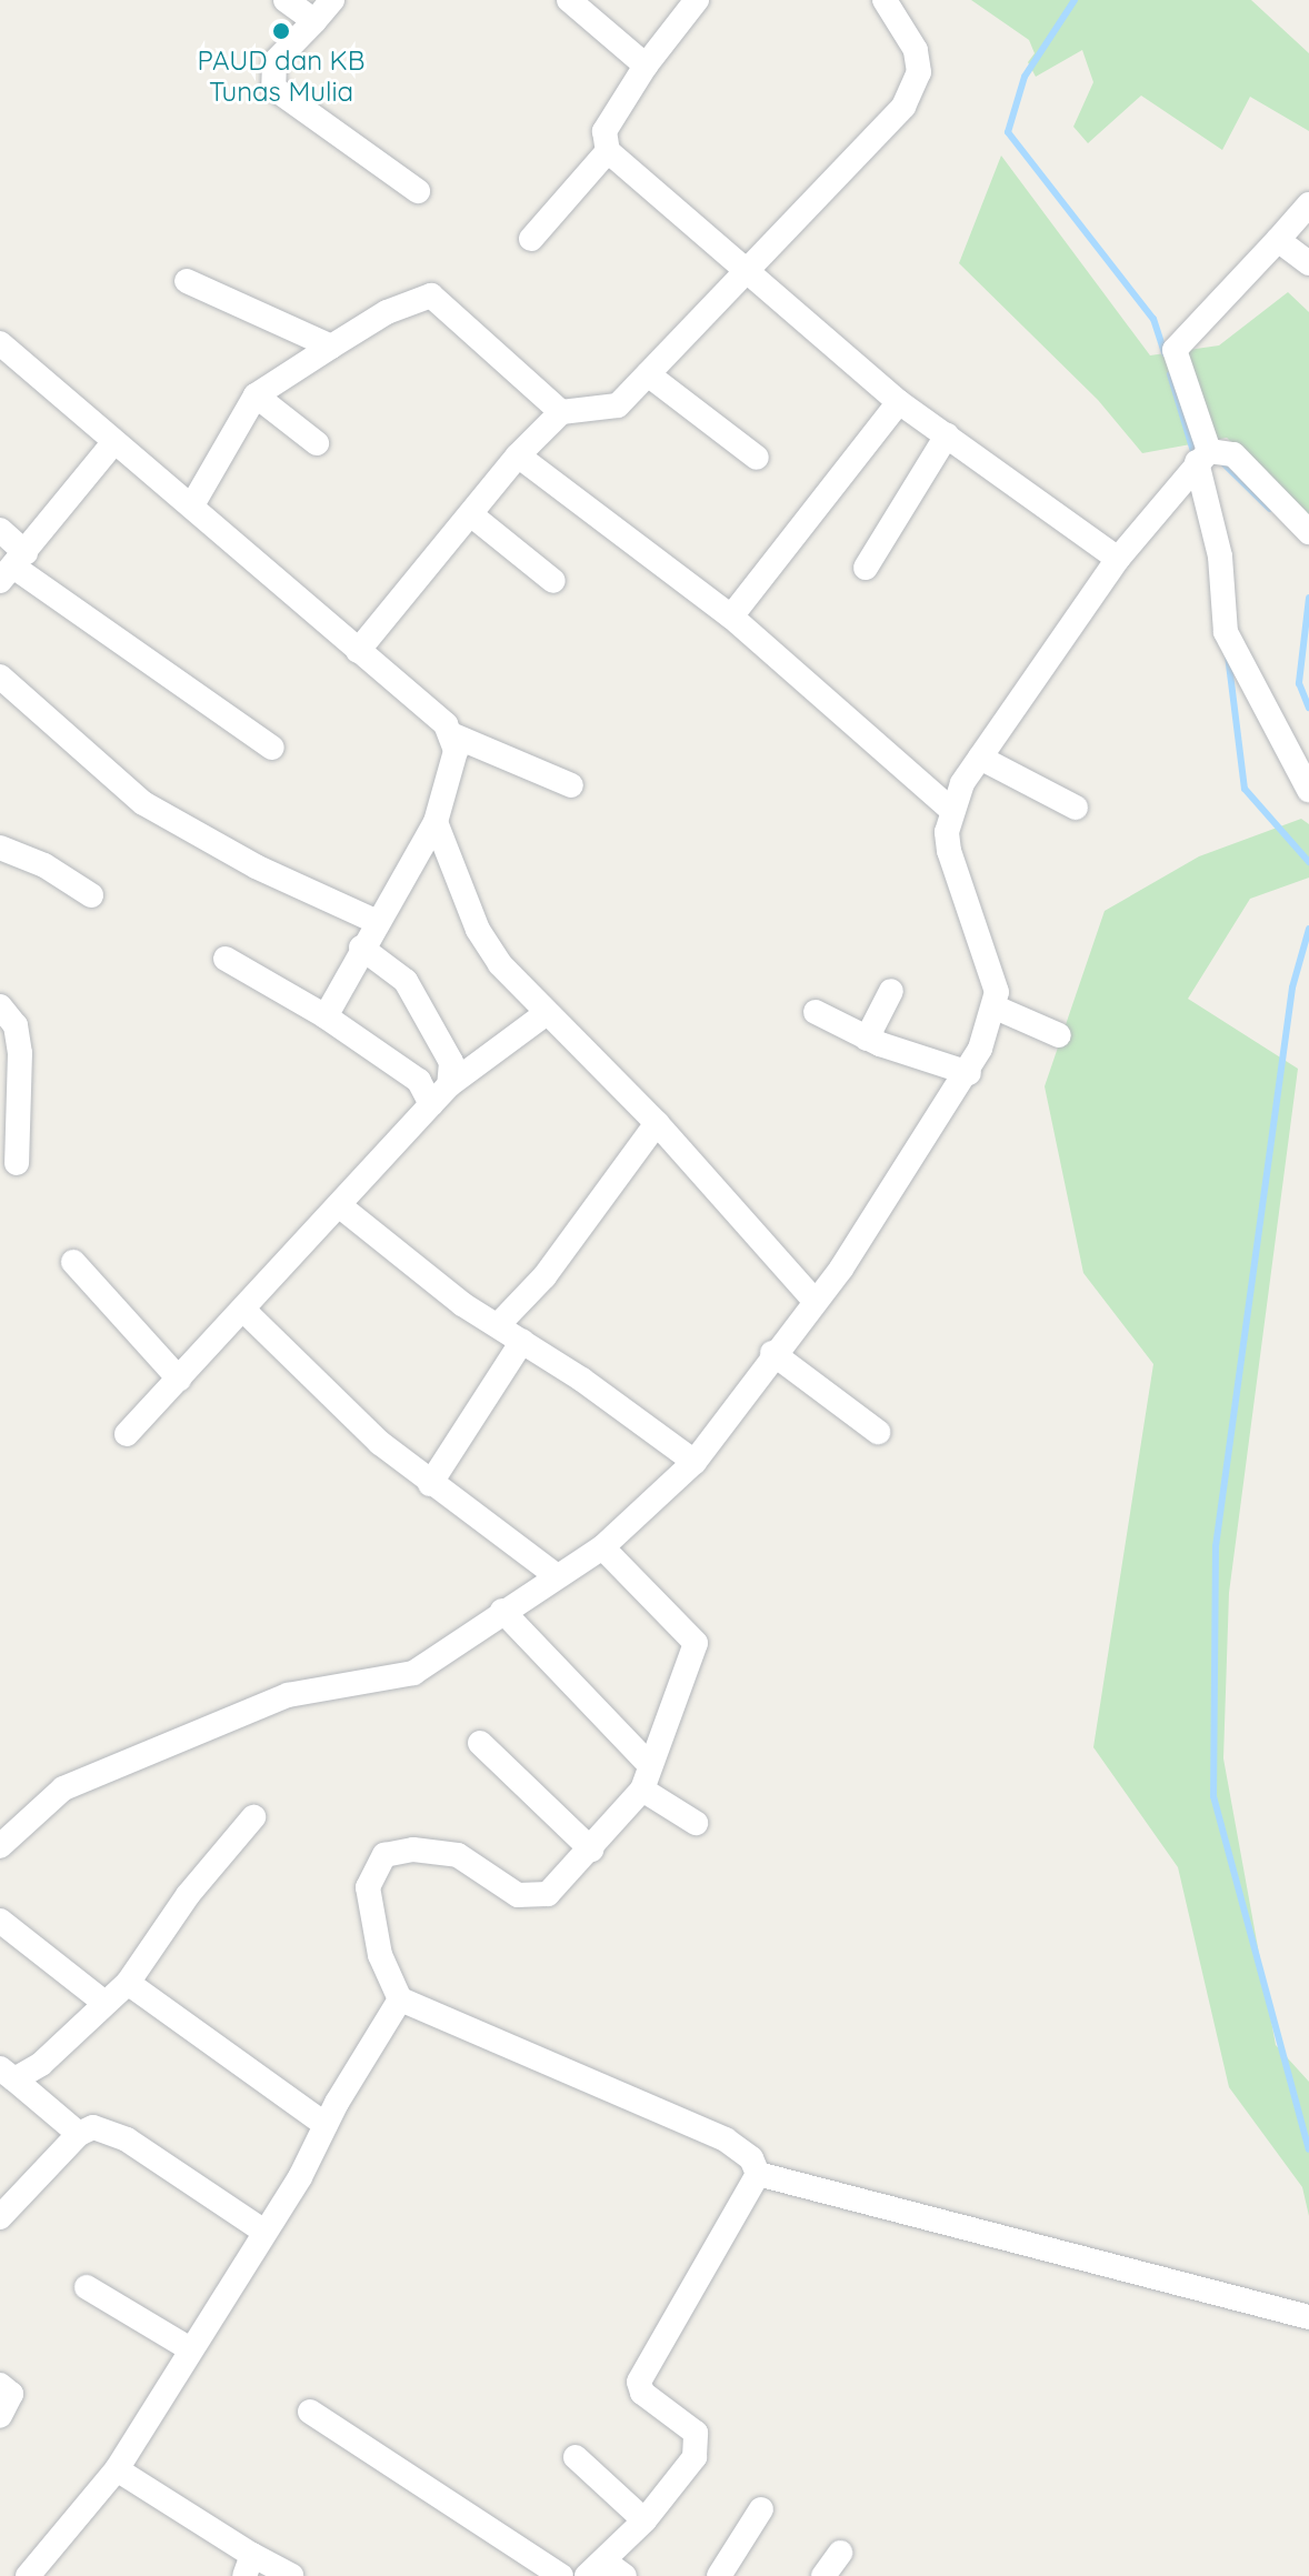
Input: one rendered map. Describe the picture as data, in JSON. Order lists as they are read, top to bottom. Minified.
{"places":["PAUD dan KB Tunas Mulia"]}
